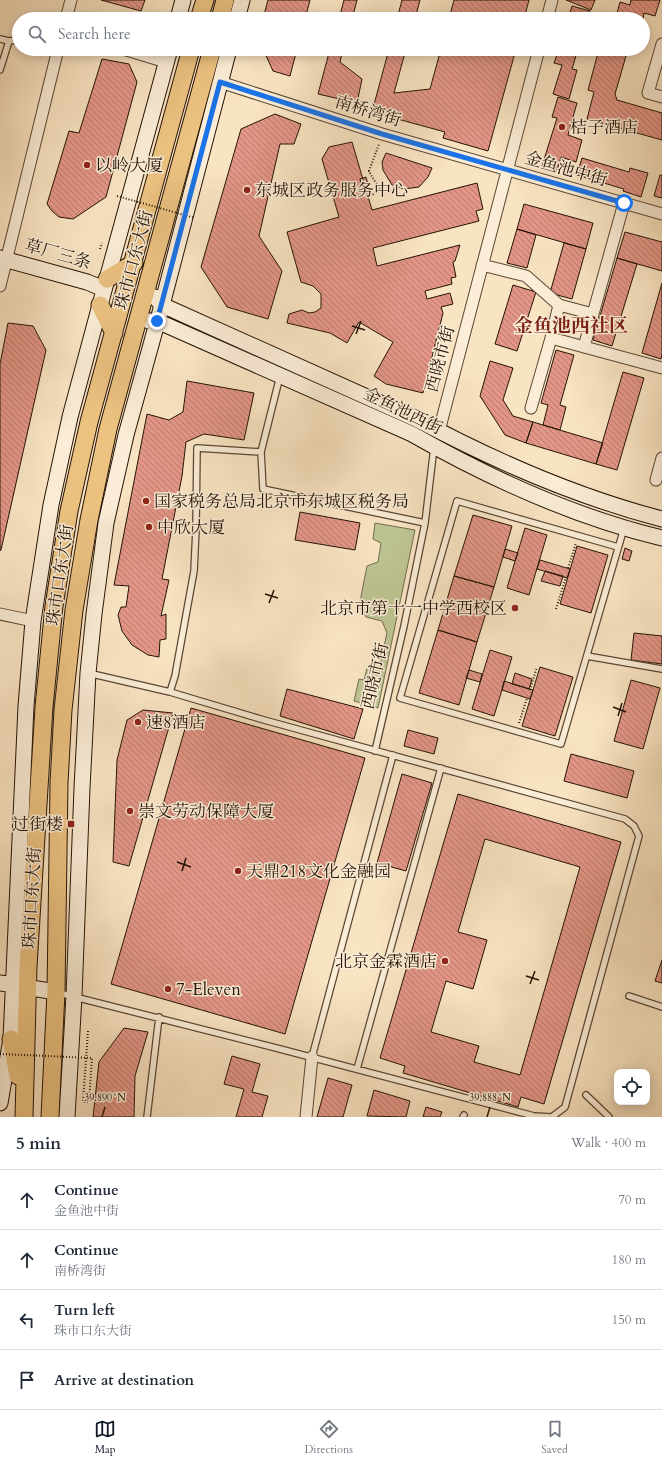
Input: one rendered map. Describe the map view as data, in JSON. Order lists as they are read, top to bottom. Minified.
{"streets":{"main road":["珠市口东大街"],"street":["南桥湾街","金鱼池中街","草厂三条","西晓市街","金鱼池西街"]},"crossings":[["南桥湾街","金鱼池中街"],["南桥湾街","西晓市街"],["金鱼池中街","西晓市街"],["草厂三条","珠市口东大街"],["西晓市街","金鱼池西街"]],"districts":["金鱼池西社区"],"places":{"other":["桔子酒店","以岭大厦","东城区政务服务中心","国家税务总局北京市东城区税务局","中欣大厦","北京市第十一中学西校区","速8酒店","崇文劳动保障大厦","天鼎218文化金融园","北京金霖酒店","7-Eleven"],"transit":["过街楼"]},"page":{"search":"Search here","heading":["5 min","Walk · 400 m"],"list":[["Continue","金鱼池中街","70 m"],["Continue","南桥湾街","180 m"],["Turn left","珠市口东大街","150 m"],"Arrive at destination"],"nav":["Map","Directions","Saved"]},"coordinates":["39.890°N","39.888°N"]}
